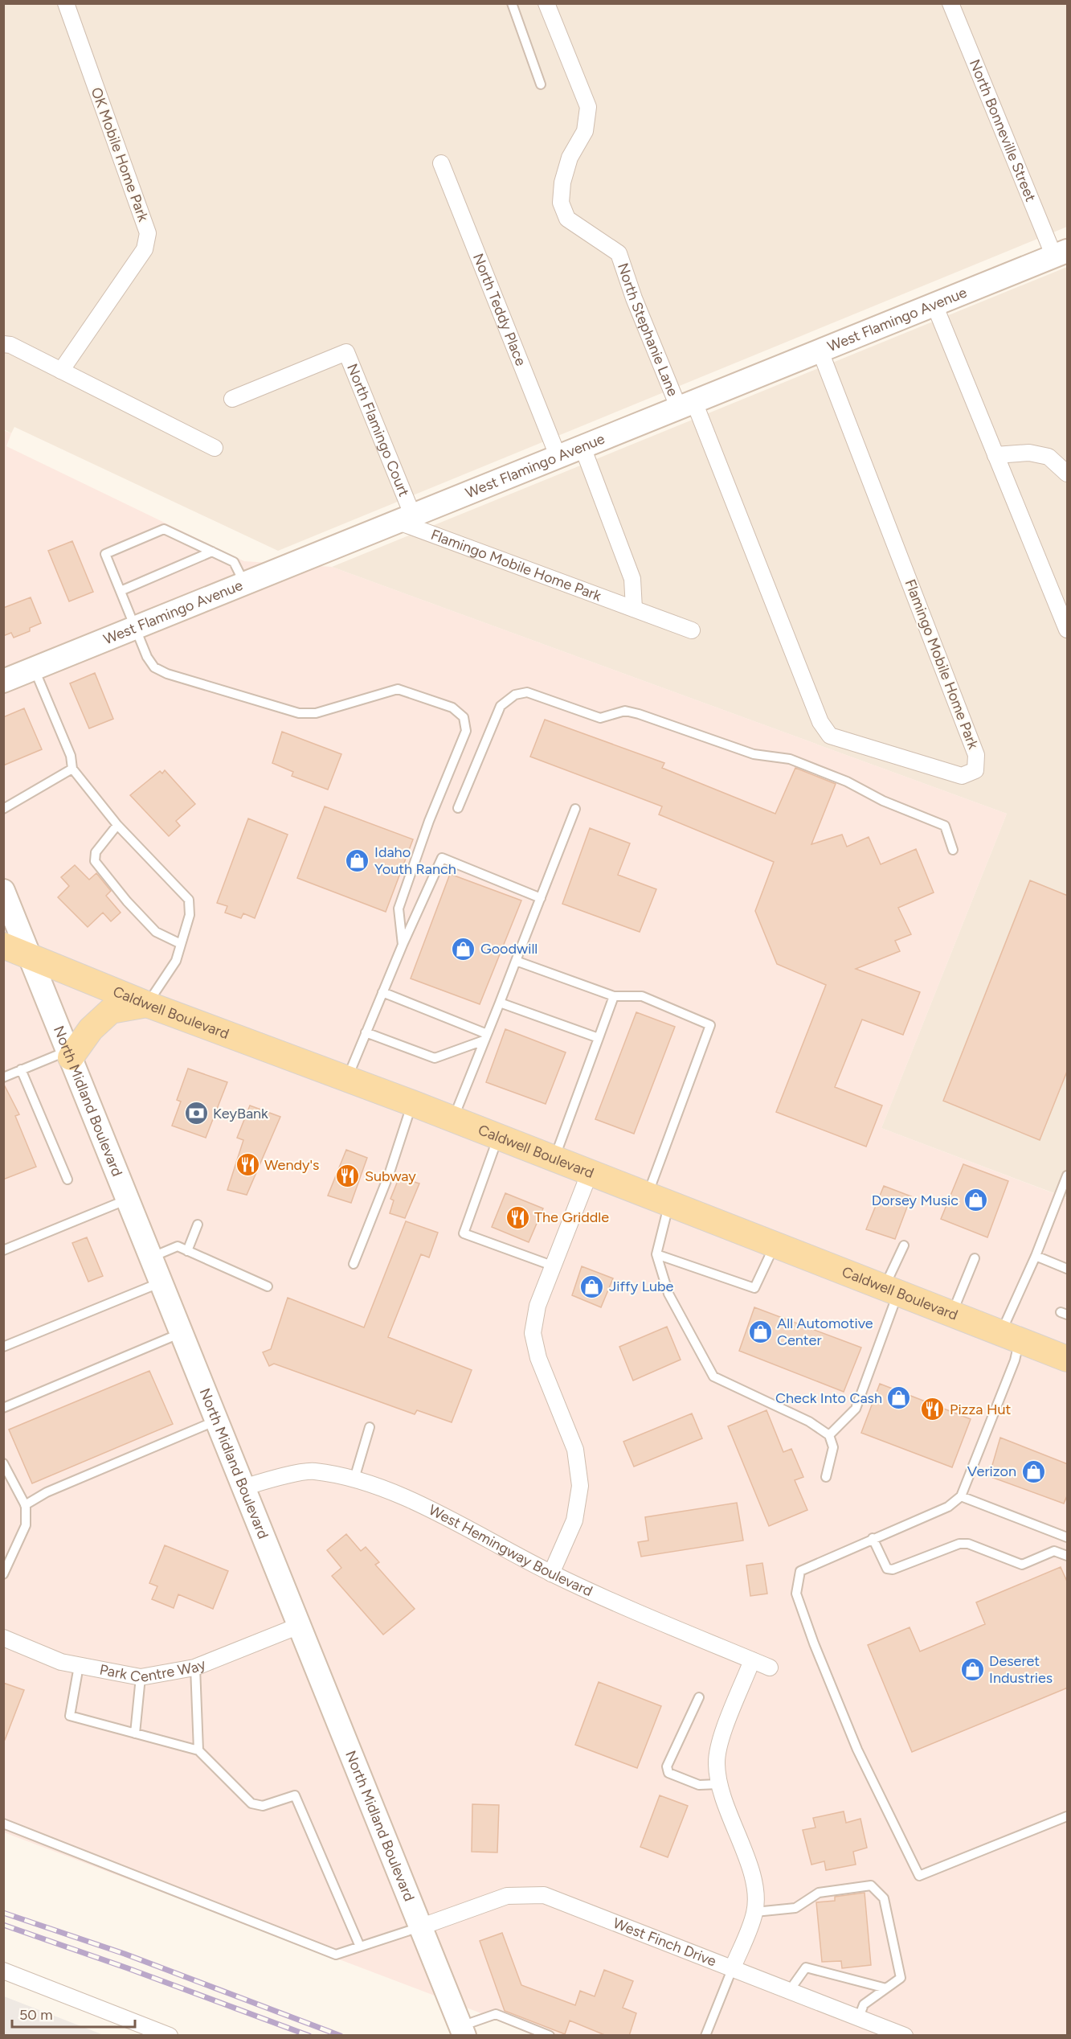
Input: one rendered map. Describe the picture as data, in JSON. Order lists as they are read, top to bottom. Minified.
{"streets":{"main road":["Caldwell Boulevard"],"street":["North Bonneville Street","OK Mobile Home Park","North Teddy Place","West Flamingo Avenue","North Stephanie Lane","North Flamingo Court","Flamingo Mobile Home Park","North Midland Boulevard","West Hemingway Boulevard","Park Centre Way","West Finch Drive"]},"crossings":[["North Bonneville Street","West Flamingo Avenue"],["North Teddy Place","West Flamingo Avenue"],["West Flamingo Avenue","North Stephanie Lane"],["West Flamingo Avenue","North Flamingo Court"],["West Flamingo Avenue","Flamingo Mobile Home Park"],["North Stephanie Lane","Flamingo Mobile Home Park"],["North Flamingo Court","Flamingo Mobile Home Park"],["Caldwell Boulevard","North Midland Boulevard"],["North Midland Boulevard","West Hemingway Boulevard"],["North Midland Boulevard","Park Centre Way"],["North Midland Boulevard","West Finch Drive"]],"places":{"shop":["Idaho Youth Ranch","Goodwill","Dorsey Music","Jiffy Lube","All Automotive Center","Check Into Cash","Verizon","Deseret Industries"],"bank":["KeyBank"],"restaurant":["Wendy's","Subway","The Griddle","Pizza Hut"]},"scale_bar":"50 m"}
